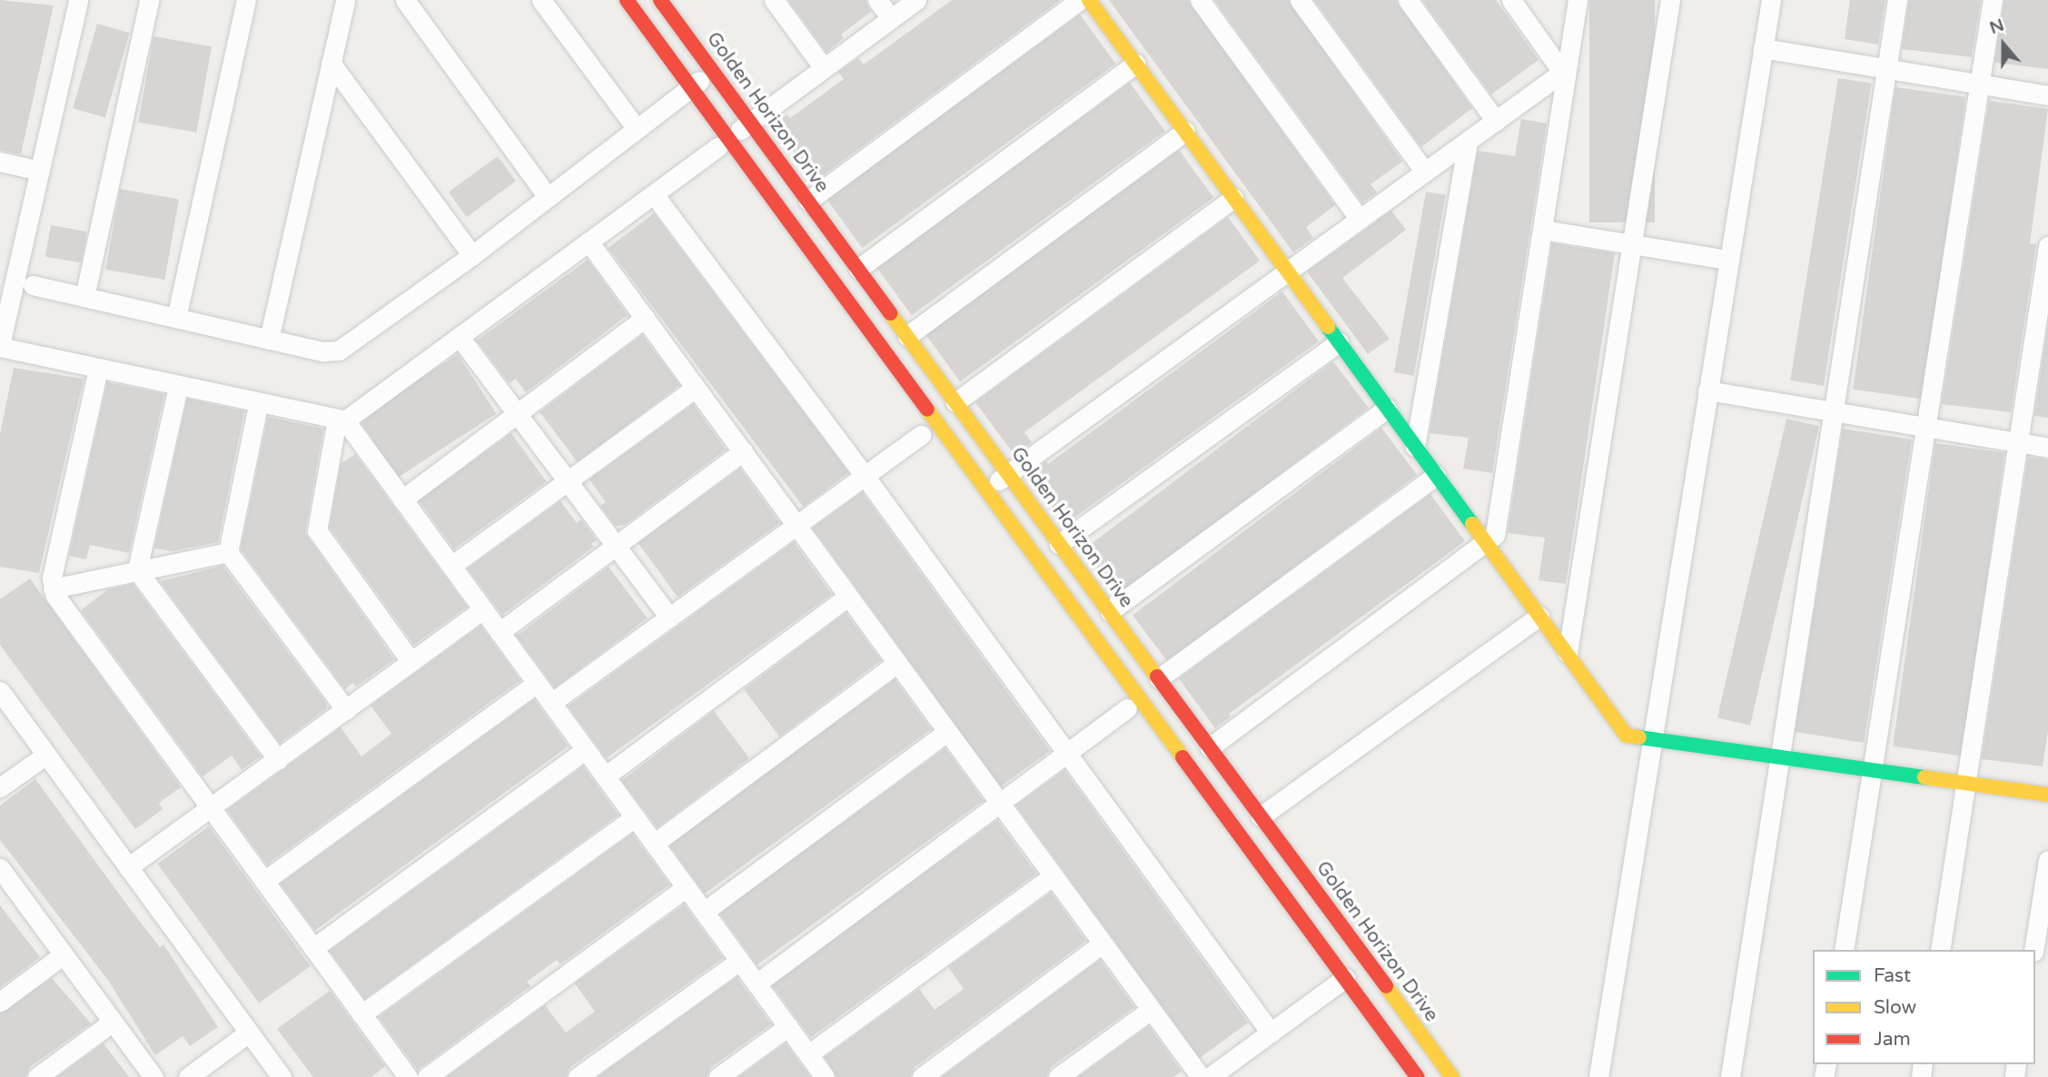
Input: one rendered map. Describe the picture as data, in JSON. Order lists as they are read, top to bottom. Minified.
{"streets":{"street":["Golden Horizon Drive"]},"legend":["Fast","Slow","Jam"],"north":"top"}
